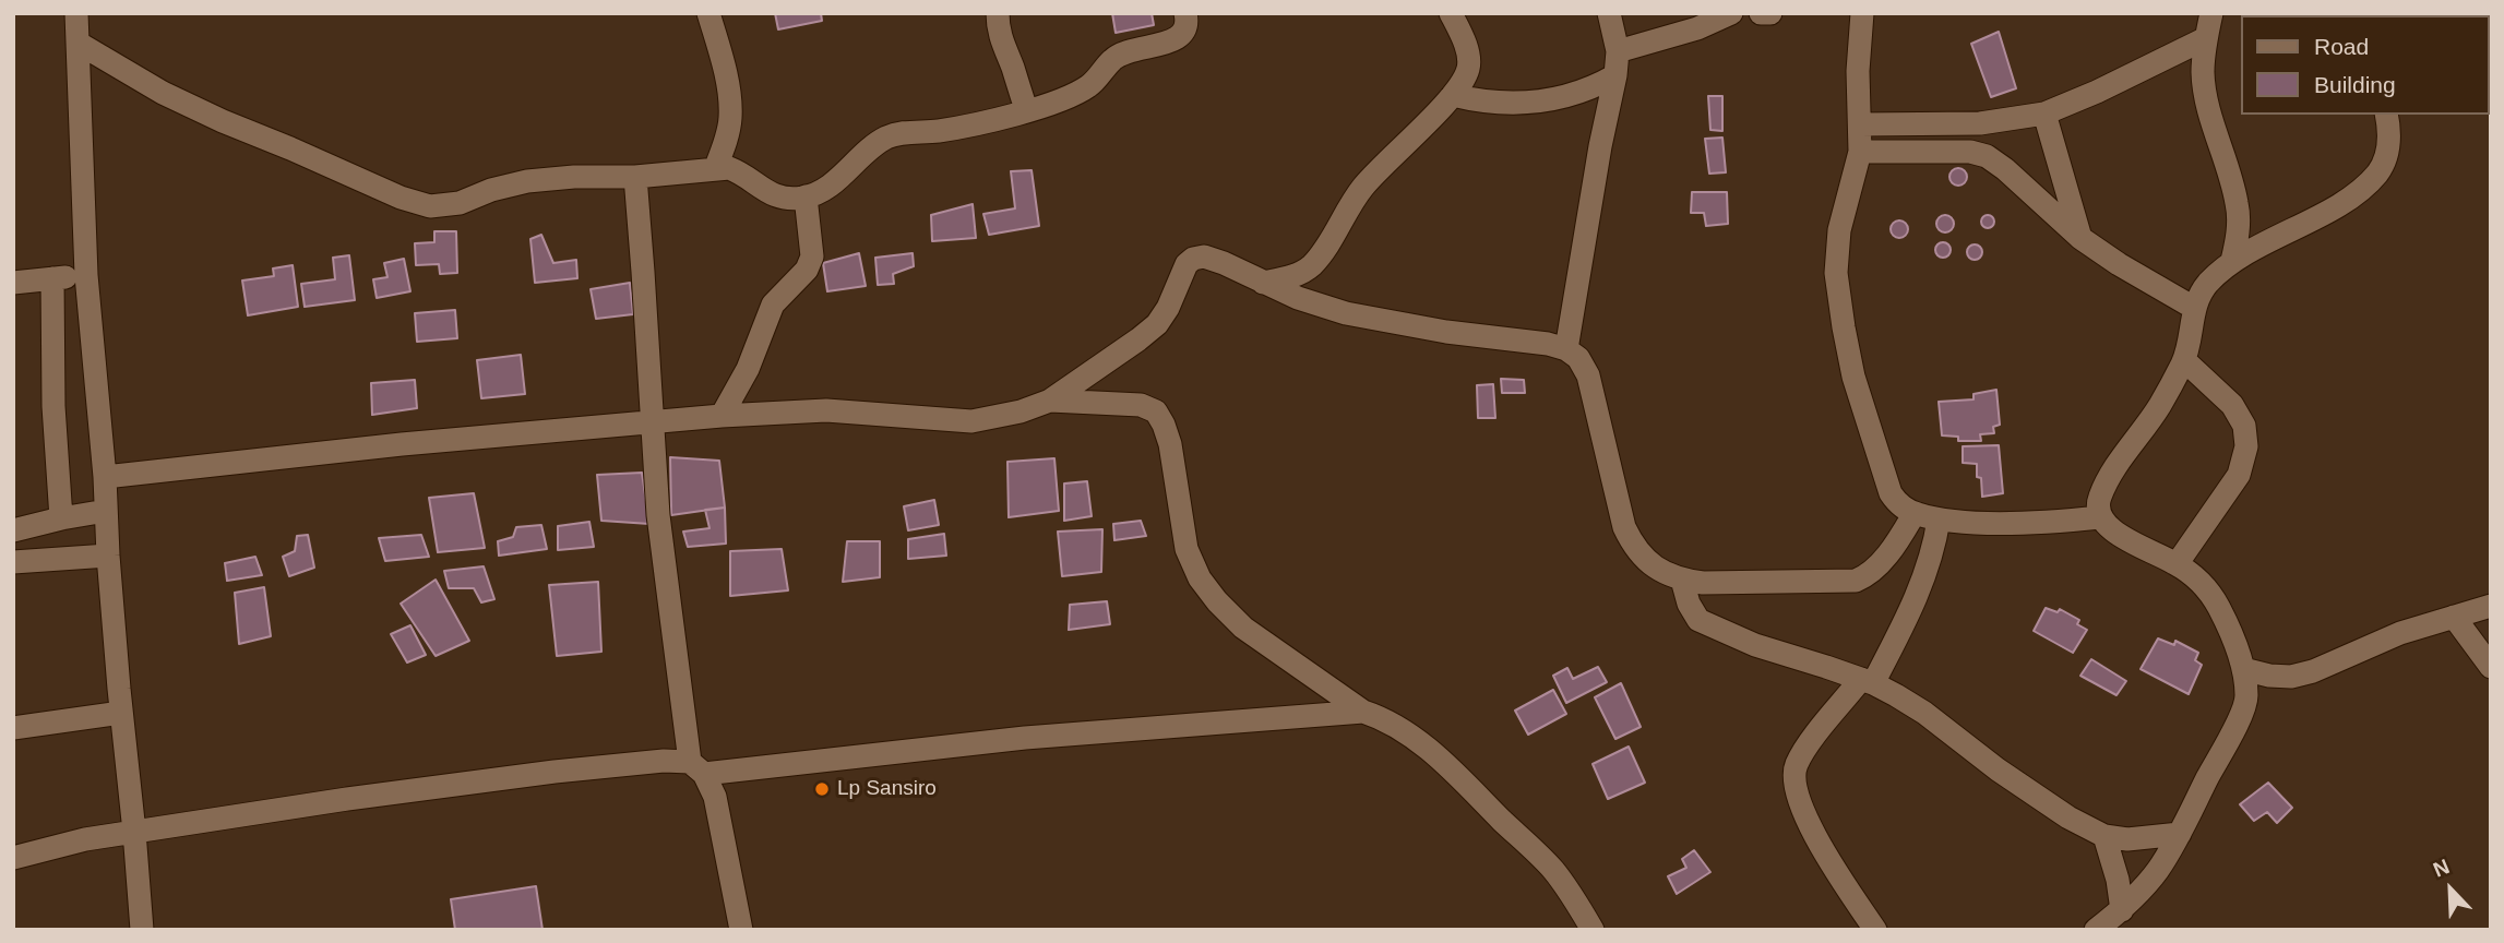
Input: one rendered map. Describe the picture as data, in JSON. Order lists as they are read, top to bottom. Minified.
{"places":["Lp Sansiro"],"legend":["Road","Building"],"north":"top left"}
